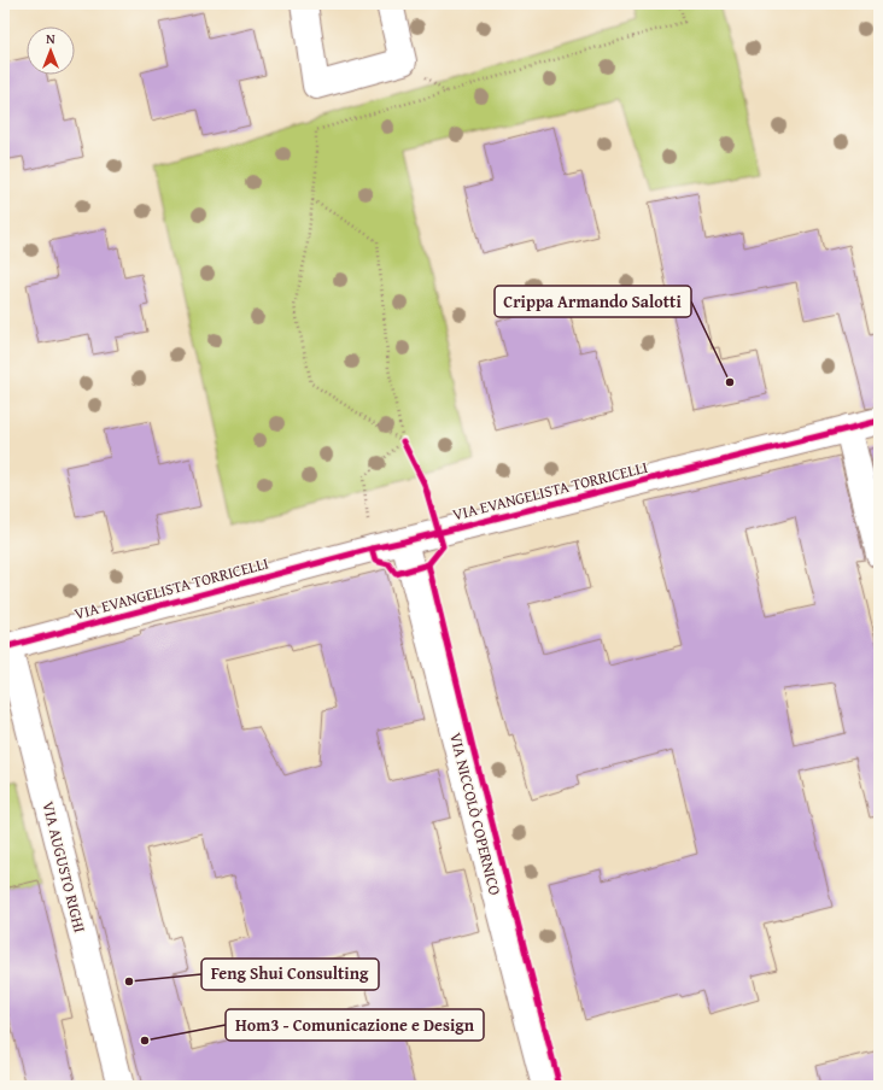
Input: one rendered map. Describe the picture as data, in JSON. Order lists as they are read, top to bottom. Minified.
{"streets":{"street":["VIA EVANGELISTA TORRICELLI","VIA NICCOLÒ COPERNICO","VIA AUGUSTO RIGHI"]},"crossings":[["VIA EVANGELISTA TORRICELLI","VIA NICCOLÒ COPERNICO"],["VIA EVANGELISTA TORRICELLI","VIA AUGUSTO RIGHI"]],"places":["Crippa Armando Salotti","Feng Shui Consulting","Hom3 - Comunicazione e Design"],"north":"top"}
